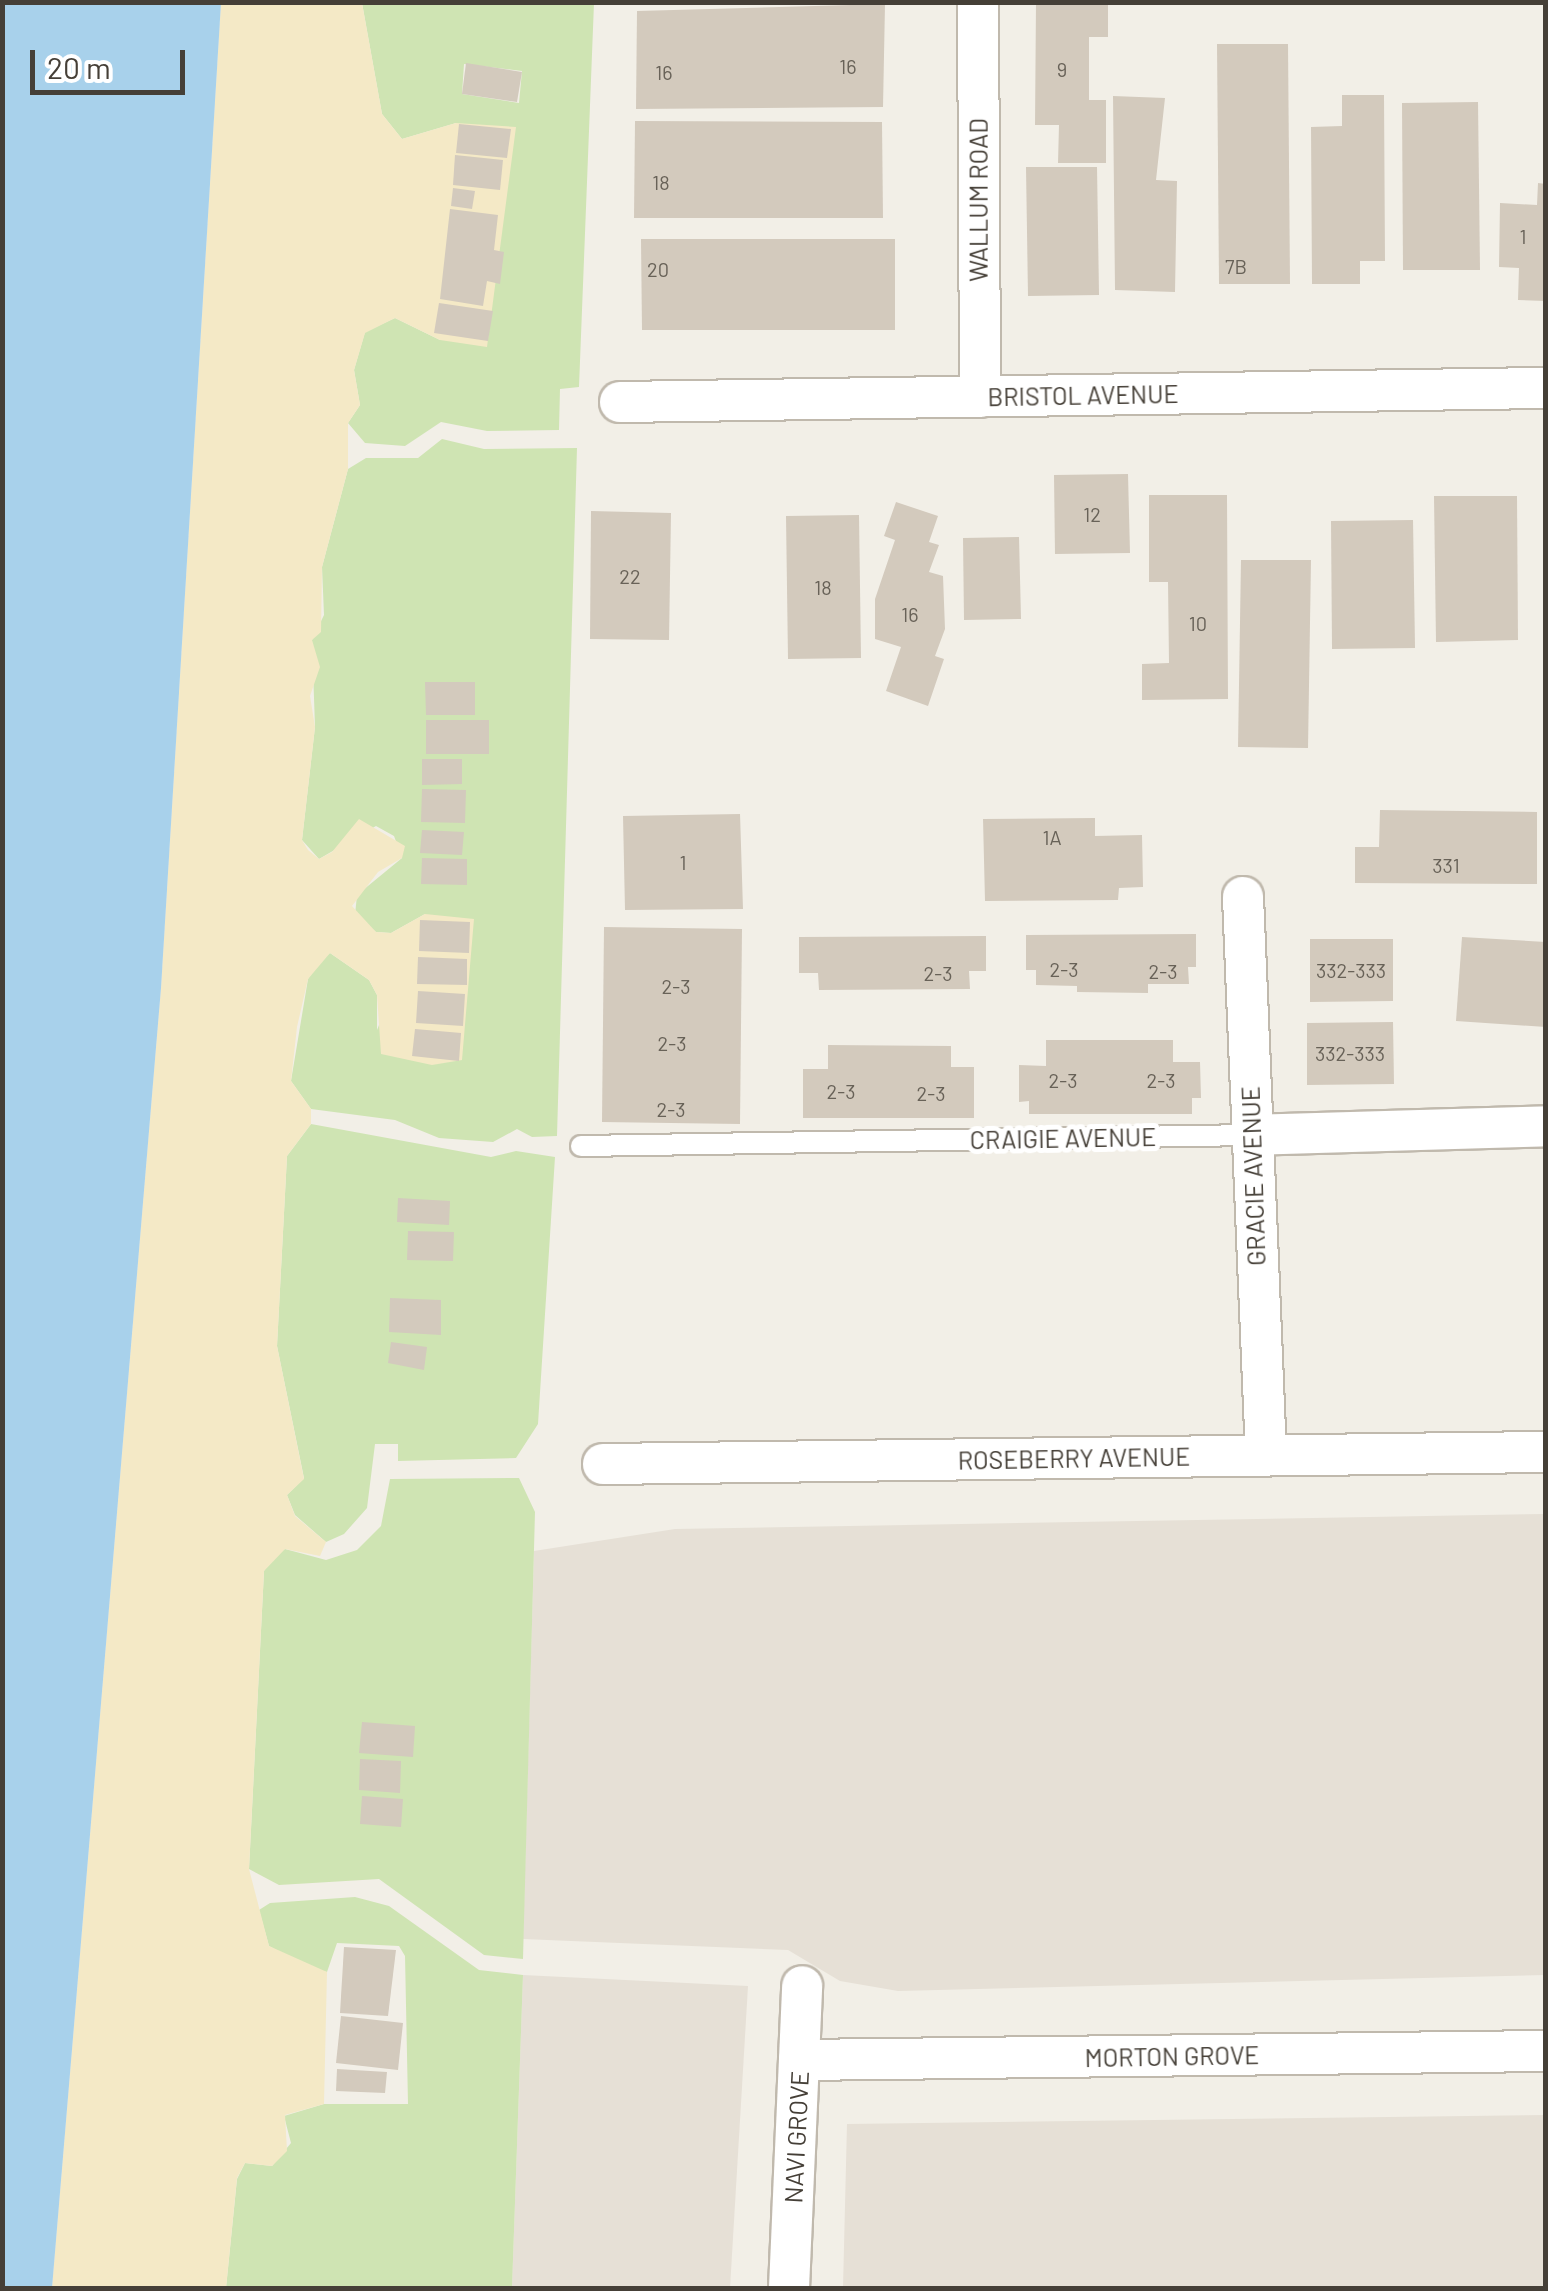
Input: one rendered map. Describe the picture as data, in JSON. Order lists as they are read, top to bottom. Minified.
{"streets":{"street":["WALLUM ROAD","BRISTOL AVENUE","CRAIGIE AVENUE","GRACIE AVENUE","ROSEBERRY AVENUE","MORTON GROVE","NAVI GROVE"]},"crossings":[["WALLUM ROAD","BRISTOL AVENUE"],["CRAIGIE AVENUE","GRACIE AVENUE"],["GRACIE AVENUE","ROSEBERRY AVENUE"],["MORTON GROVE","NAVI GROVE"]],"house_numbers":["16","9","16","18","1","7B","20","12","22","18","16","10","1A","1","331","2-3","332-333","2-3","2-3","2-3","2-3","332-333","2-3","2-3","2-3","2-3","2-3"],"scale_bar":"20 m"}
